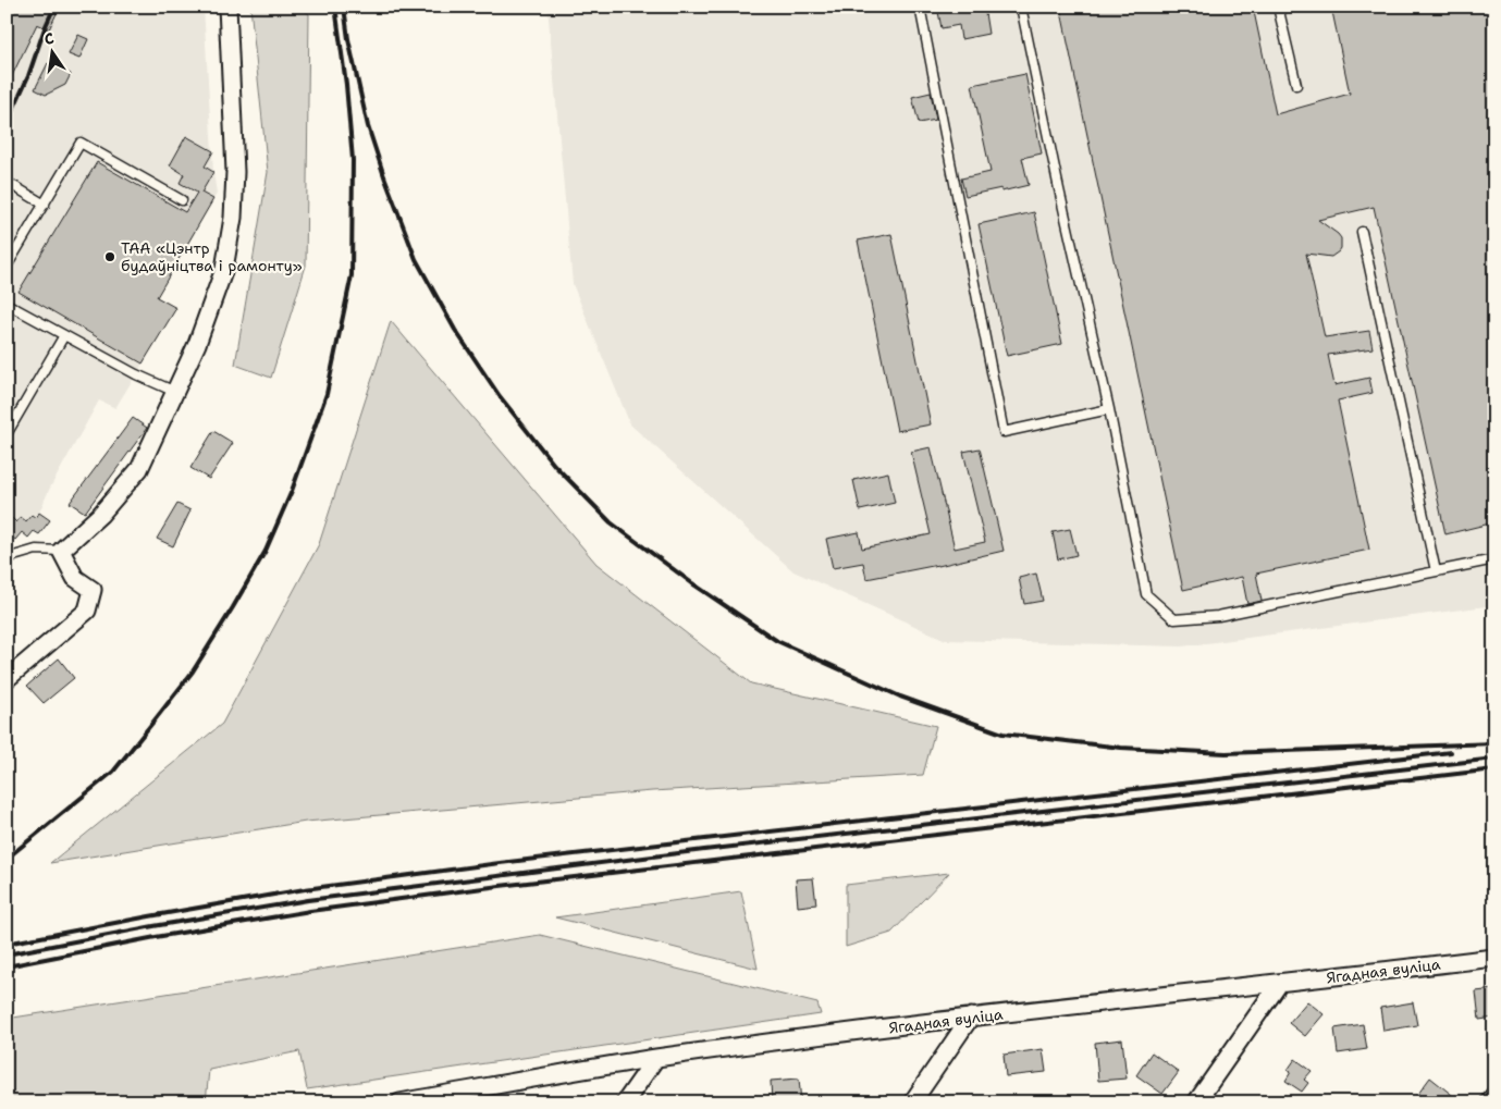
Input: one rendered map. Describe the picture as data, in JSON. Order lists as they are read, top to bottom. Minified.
{"streets":{"street":["Ягадная вуліца"]},"places":["ТАА «Цэнтр будаўніцтва і рамонту»"],"north":"top"}
